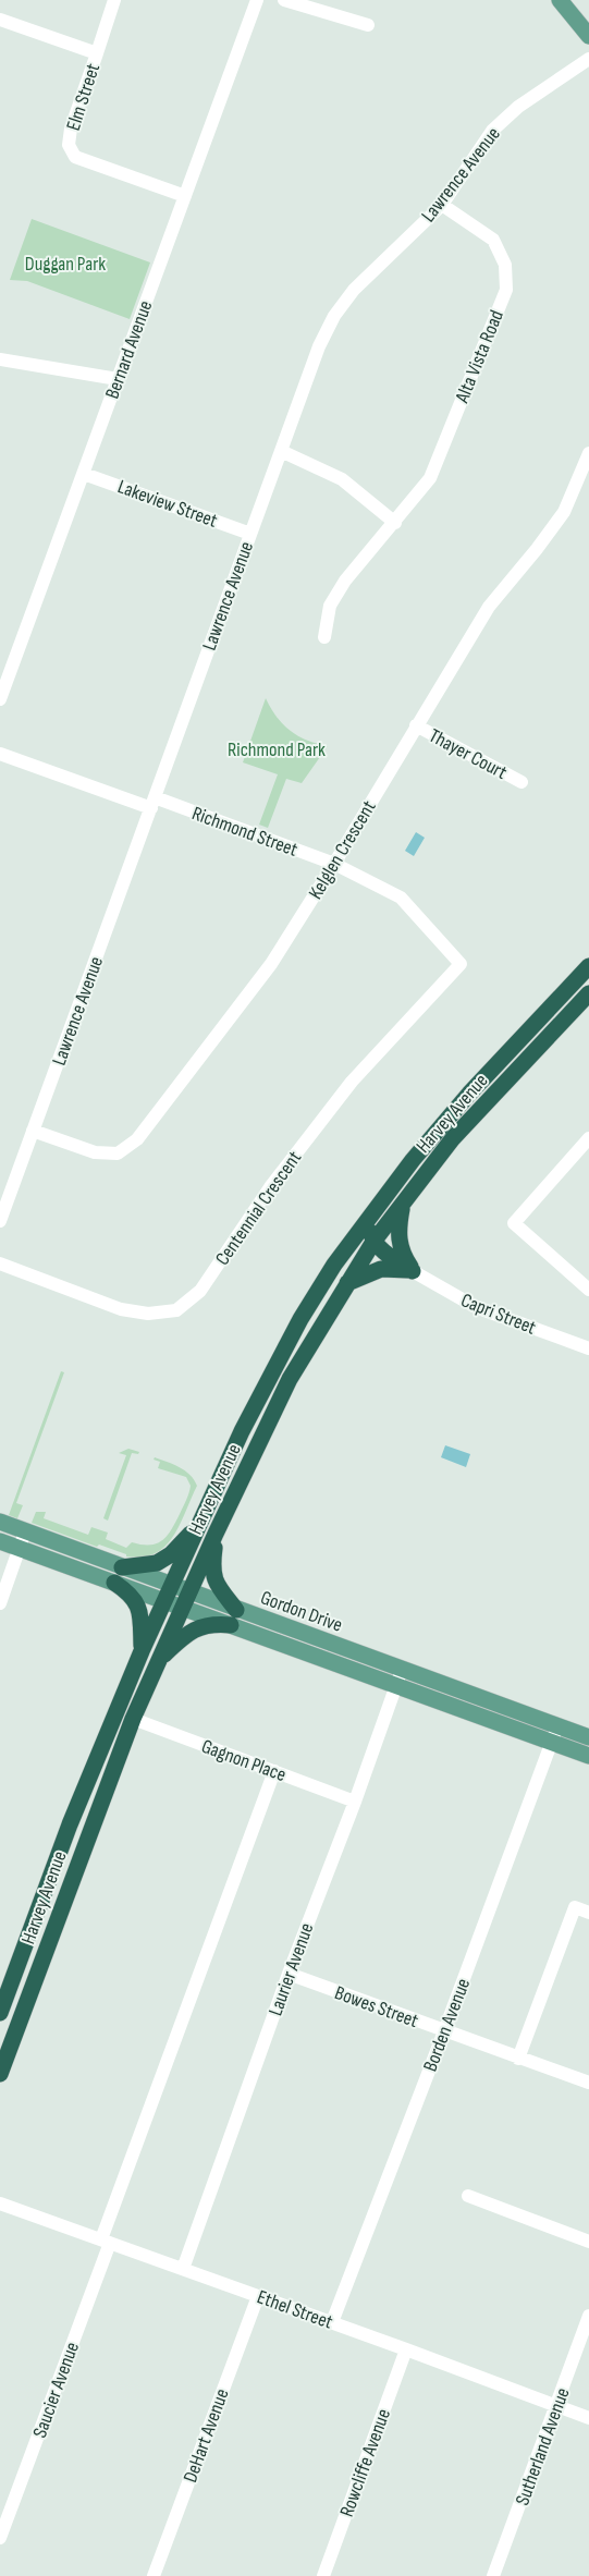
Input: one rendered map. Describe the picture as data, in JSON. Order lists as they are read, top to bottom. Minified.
{"streets":{"highway":["Harvey Avenue"],"main road":["Gordon Drive"],"street":["Elm Street","Lawrence Avenue","Bernard Avenue","Alta Vista Road","Lakeview Street","Thayer Court","Richmond Street","Kelglen Crescent","Centennial Crescent","Capri Street","Gagnon Place","Laurier Avenue","Bowes Street","Borden Avenue","Ethel Street","Saucier Avenue","DeHart Avenue","Sutherland Avenue","Rowcliffe Avenue"]},"crossings":[["Elm Street","Bernard Avenue"],["Lawrence Avenue","Alta Vista Road"],["Lawrence Avenue","Lakeview Street"],["Lawrence Avenue","Richmond Street"],["Lawrence Avenue","Kelglen Crescent"],["Bernard Avenue","Lakeview Street"],["Thayer Court","Kelglen Crescent"],["Richmond Street","Kelglen Crescent"],["Richmond Street","Centennial Crescent"],["Harvey Avenue","Gordon Drive"],["Harvey Avenue","Gagnon Place"],["Gordon Drive","Laurier Avenue"],["Gordon Drive","Borden Avenue"],["Gagnon Place","Laurier Avenue"],["Gagnon Place","Saucier Avenue"],["Laurier Avenue","Bowes Street"],["Laurier Avenue","Ethel Street"],["Bowes Street","Borden Avenue"],["Borden Avenue","Ethel Street"],["Ethel Street","Saucier Avenue"],["Ethel Street","DeHart Avenue"],["Ethel Street","Sutherland Avenue"],["Ethel Street","Rowcliffe Avenue"]],"parks":["Duggan Park","Richmond Park"]}
